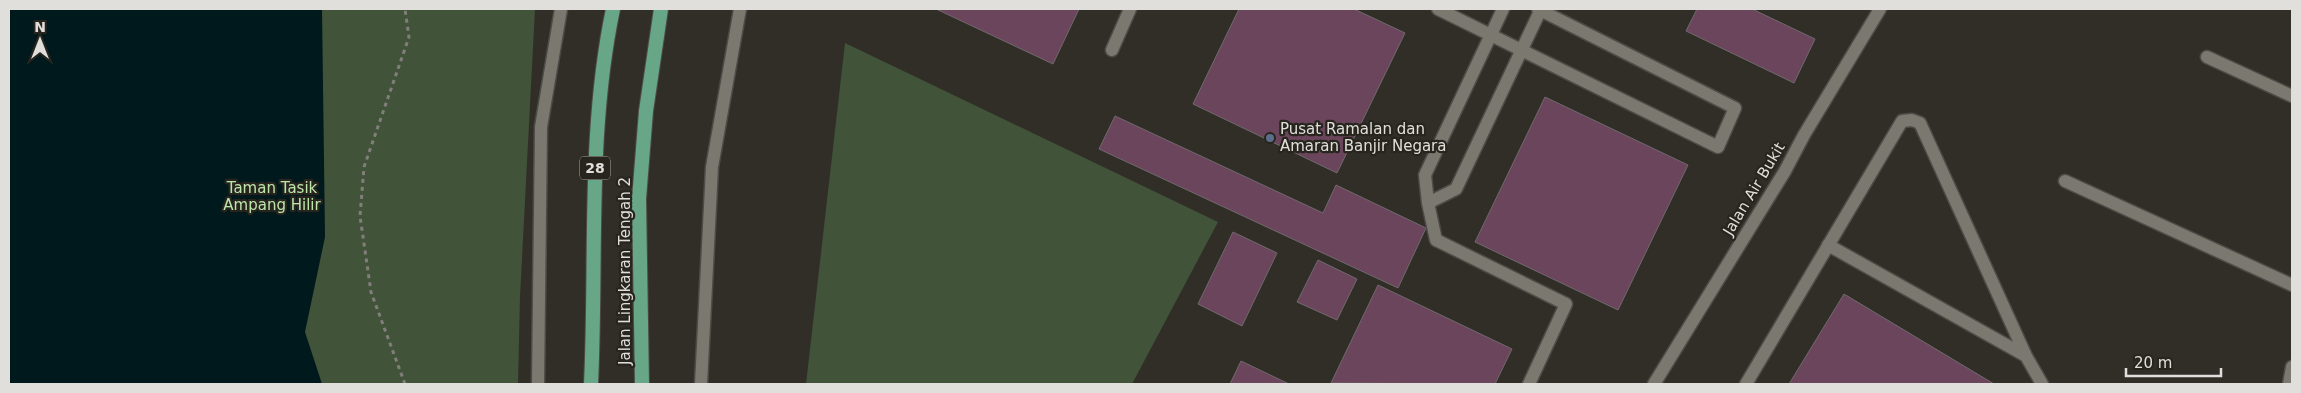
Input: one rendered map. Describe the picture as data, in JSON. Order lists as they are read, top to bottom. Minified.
{"streets":{"highway":["28","Jalan Lingkaran Tengah 2"],"main road":["Jalan Air Bukit"]},"parks":["Taman Tasik Ampang Hilir"],"places":["Pusat Ramalan dan Amaran Banjir Negara"],"scale_bar":"20 m","north":"top"}
